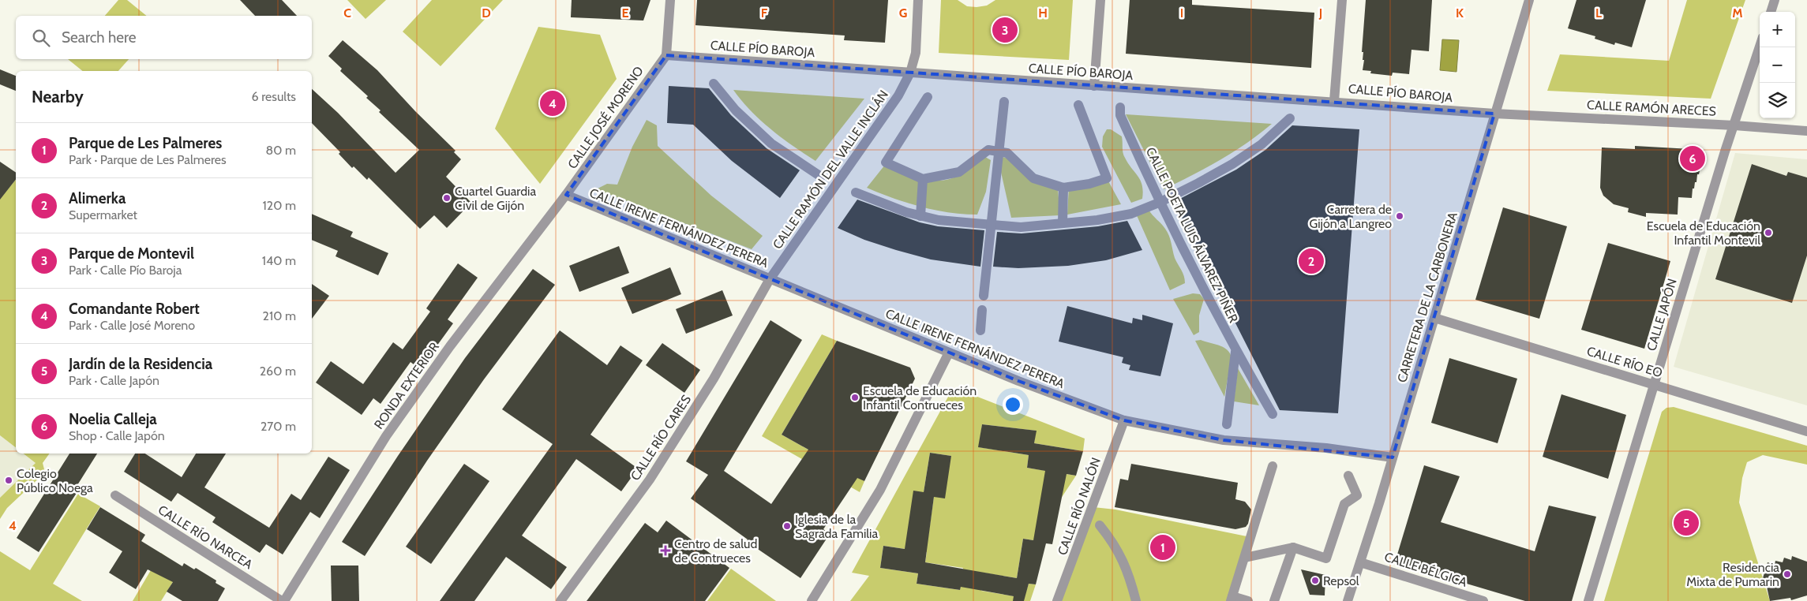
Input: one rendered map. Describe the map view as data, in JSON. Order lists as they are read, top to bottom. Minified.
{"streets":{"street":["CALLE PÍO BAROJA","CALLE RAMÓN ARECES","CALLE JOSÉ MORENO","CALLE RAMÓN DEL VALLE INCLÁN","CALLE IRENE FERNÁNDEZ PERERA","CALLE POETA LUIS ÁLVAREZ PIÑER","CARRETERA DE LA CARBONERA","CALLE JAPÓN","CALLE RÍO EO","RONDA EXTERIOR","CALLE RÍO CARES","CALLE RÍO NALÓN","CALLE RÍO NARCEA","CALLE BÉLGICA"]},"crossings":[["CALLE PÍO BAROJA","CALLE RAMÓN ARECES"],["CALLE PÍO BAROJA","CALLE JOSÉ MORENO"],["CALLE PÍO BAROJA","CALLE RAMÓN DEL VALLE INCLÁN"],["CALLE PÍO BAROJA","CARRETERA DE LA CARBONERA"],["CALLE RAMÓN ARECES","CARRETERA DE LA CARBONERA"],["CALLE RAMÓN ARECES","CALLE JAPÓN"],["CALLE JOSÉ MORENO","CALLE IRENE FERNÁNDEZ PERERA"],["CALLE JOSÉ MORENO","RONDA EXTERIOR"],["CALLE RAMÓN DEL VALLE INCLÁN","CALLE IRENE FERNÁNDEZ PERERA"],["CALLE RAMÓN DEL VALLE INCLÁN","CALLE RÍO CARES"],["CALLE IRENE FERNÁNDEZ PERERA","CARRETERA DE LA CARBONERA"],["CALLE IRENE FERNÁNDEZ PERERA","RONDA EXTERIOR"],["CALLE IRENE FERNÁNDEZ PERERA","CALLE RÍO CARES"],["CALLE IRENE FERNÁNDEZ PERERA","CALLE RÍO NALÓN"],["CARRETERA DE LA CARBONERA","CALLE RÍO EO"],["CARRETERA DE LA CARBONERA","CALLE BÉLGICA"],["CALLE JAPÓN","CALLE RÍO EO"],["RONDA EXTERIOR","CALLE RÍO NARCEA"]],"places":{"other":["Cuartel Guardia Civil de Gijón","Carretera de Gijón a Langreo","Escuela de Educación Infantil Montevil","Escuela de Educación Infantil Contrueces","Colegio Público Noega","Iglesia de la Sagrada Familia","Residencia Mixta de Pumarin","Repsol"],"health":["Centro de salud de Contrueces"]},"page":{"map_buttons":["+","−"],"pins":["3","4","6","2","5","1"],"search":"Search here","heading":["Nearby","6 results"],"list":[{"mark":"1","name":"Parque de Les Palmeres","note":"Park · Parque de Les Palmeres","value":"80 m"},{"mark":"2","name":"Alimerka","note":"Supermarket","value":"120 m"},{"mark":"3","name":"Parque de Montevil","note":"Park · Calle Pío Baroja","value":"140 m"},{"mark":"4","name":"Comandante Robert","note":"Park · Calle José Moreno","value":"210 m"},{"mark":"5","name":"Jardín de la Residencia","note":"Park · Calle Japón","value":"260 m"},{"mark":"6","name":"Noelia Calleja","note":"Shop · Calle Japón","value":"270 m"}]},"grid":{"columns":["C","D","E","F","G","H","I","J","K","L","M"],"rows":["4"]}}
